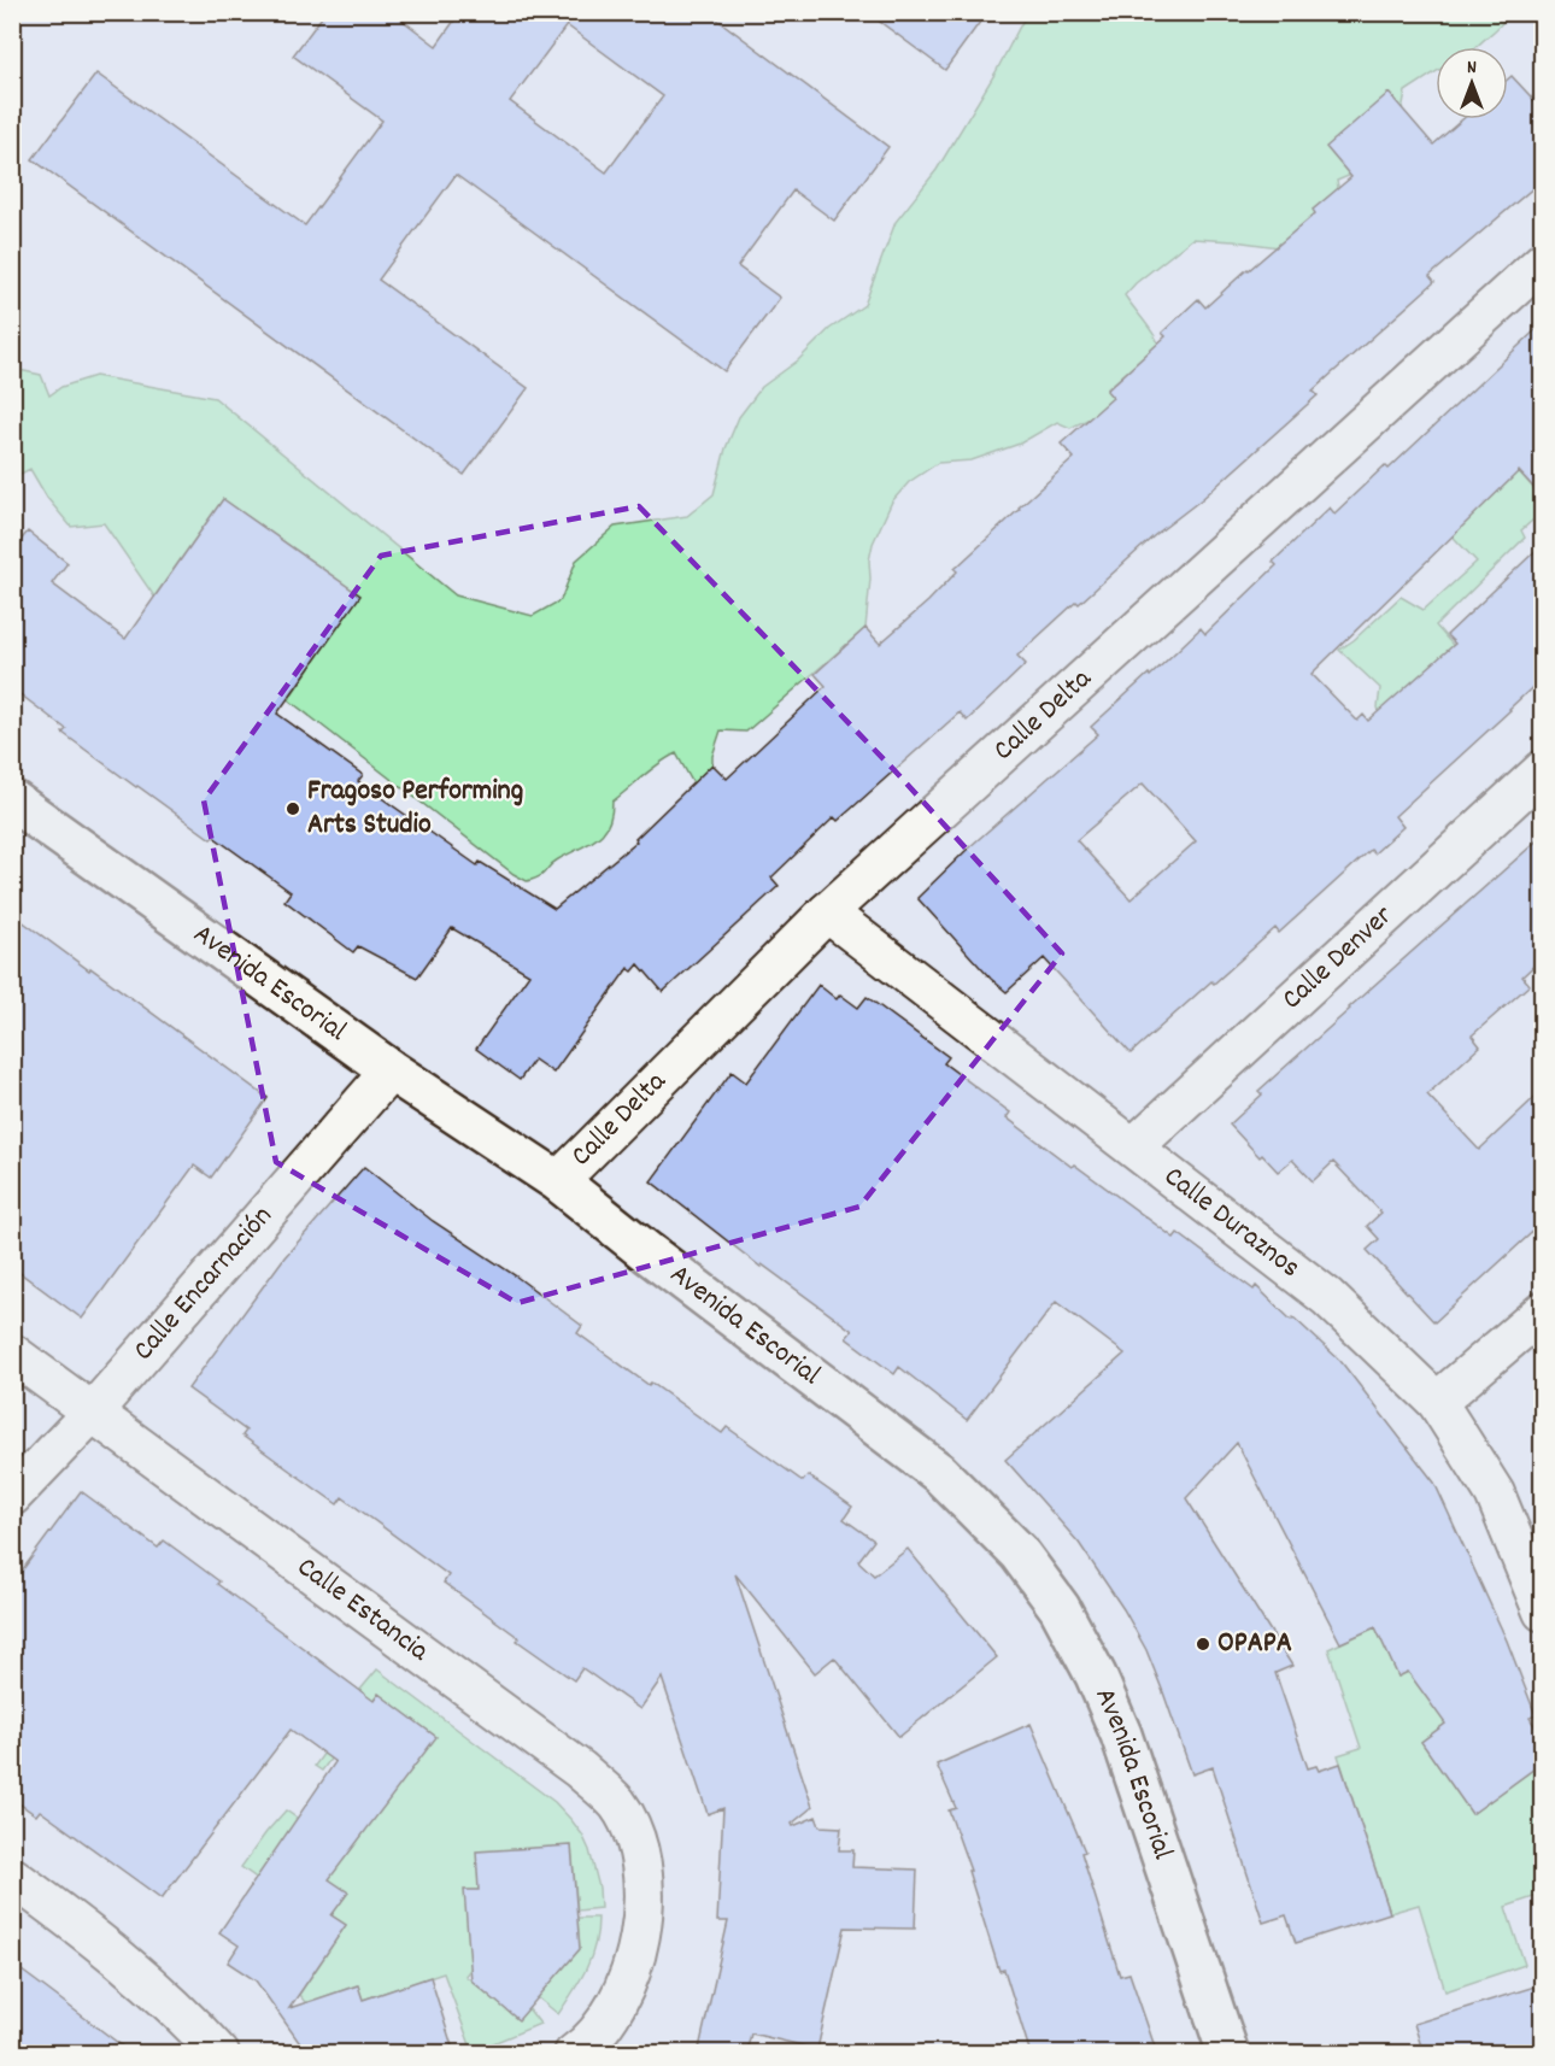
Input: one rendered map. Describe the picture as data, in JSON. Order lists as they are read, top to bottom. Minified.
{"streets":{"street":["Calle Delta","Calle Denver","Avenida Escorial","Calle Duraznos","Calle Encarnación","Calle Estancia"]},"crossings":[["Calle Delta","Avenida Escorial"],["Calle Delta","Calle Duraznos"],["Calle Denver","Calle Duraznos"],["Avenida Escorial","Calle Encarnación"],["Calle Encarnación","Calle Estancia"]],"places":["Fragoso Performing Arts Studio","OPAPA"],"north":"top"}
